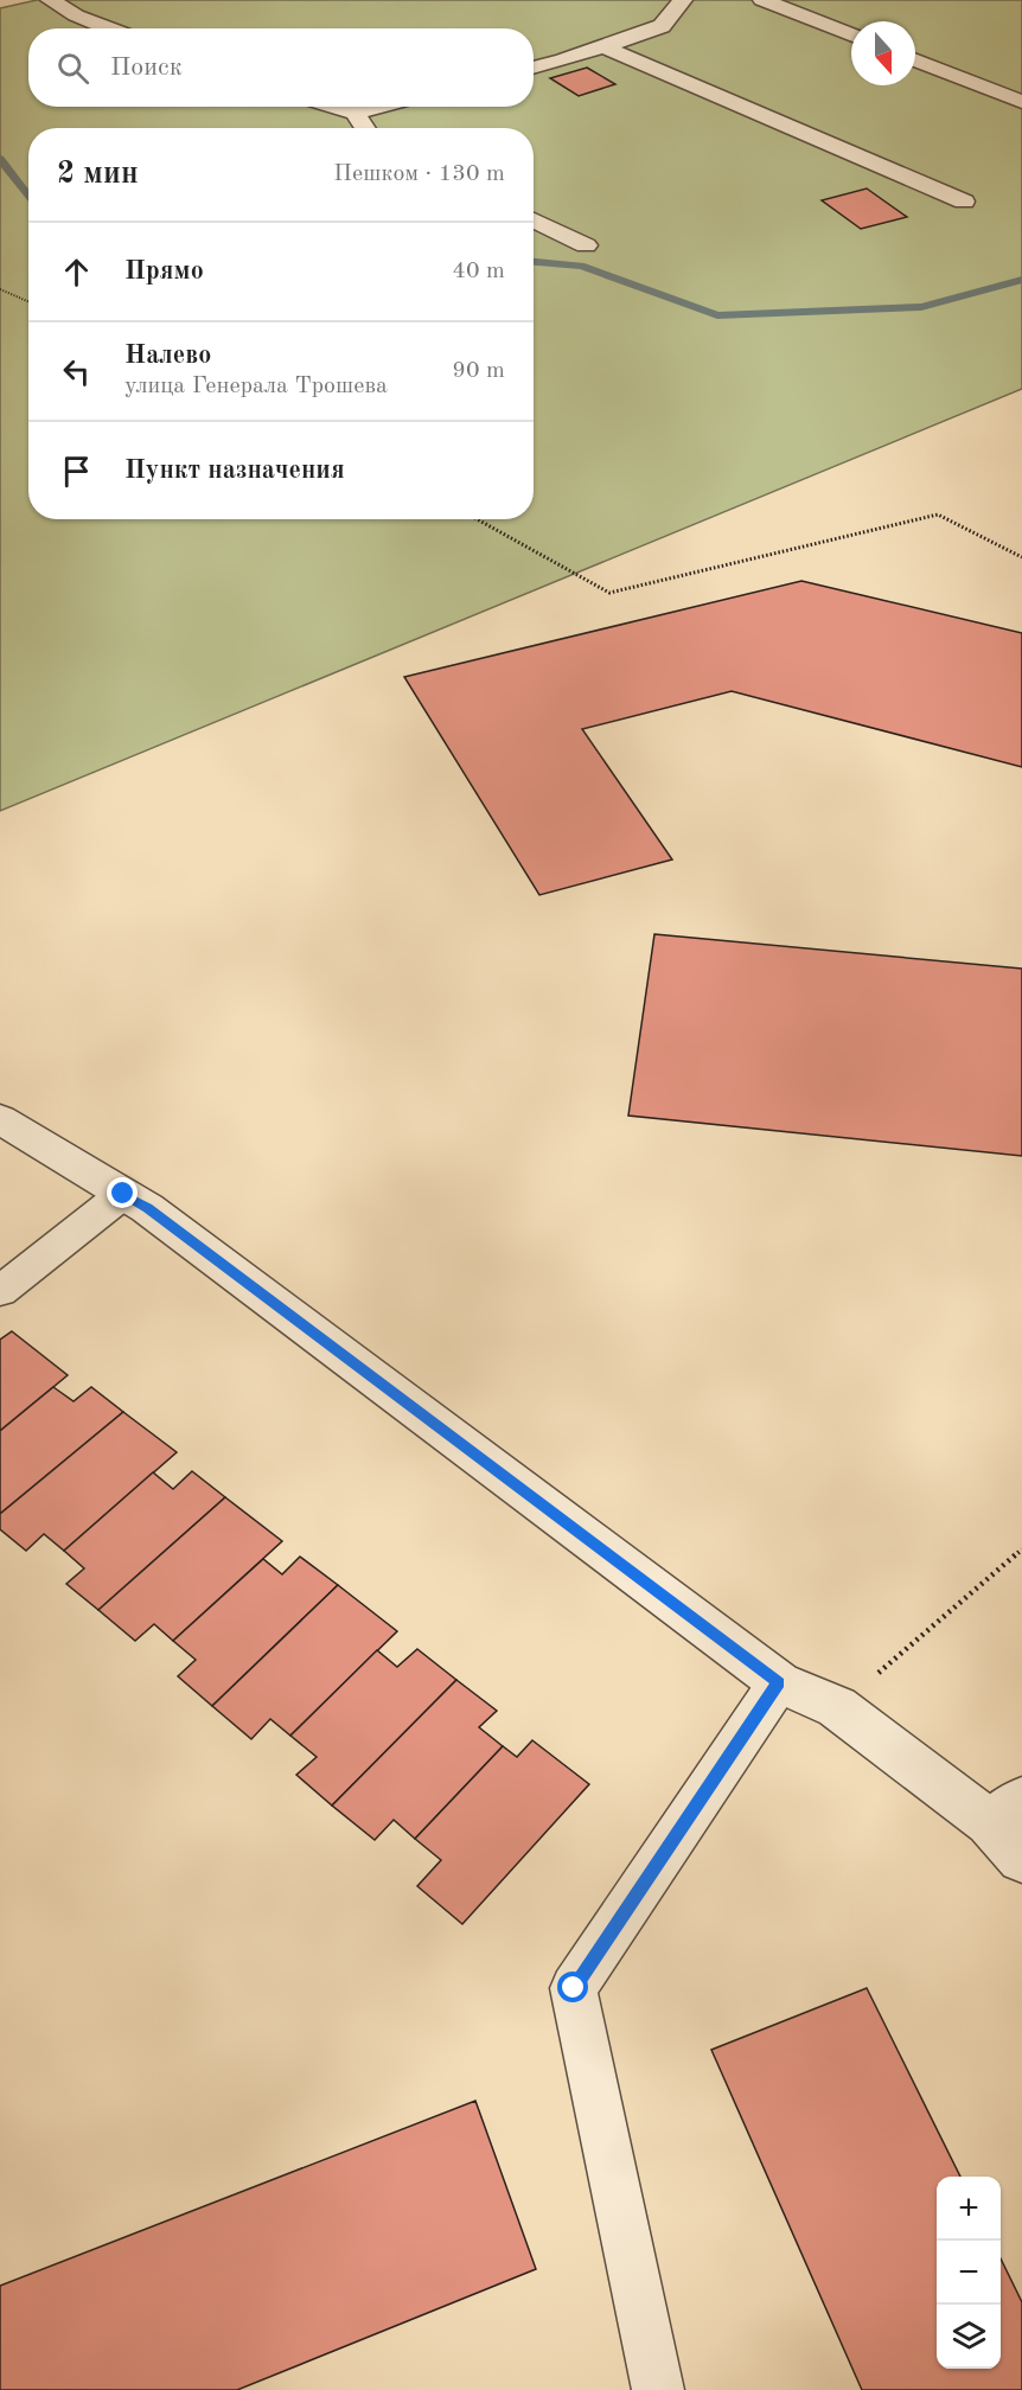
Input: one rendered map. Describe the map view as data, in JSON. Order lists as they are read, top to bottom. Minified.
{"north":"bottom","page":{"search":"Поиск","heading":["2 мин","Пешком · 130 m"],"list":[["Прямо","40 m"],["Налево","улица Генерала Трошева","90 m"],"Пункт назначения"],"map_buttons":["+","−"]}}
